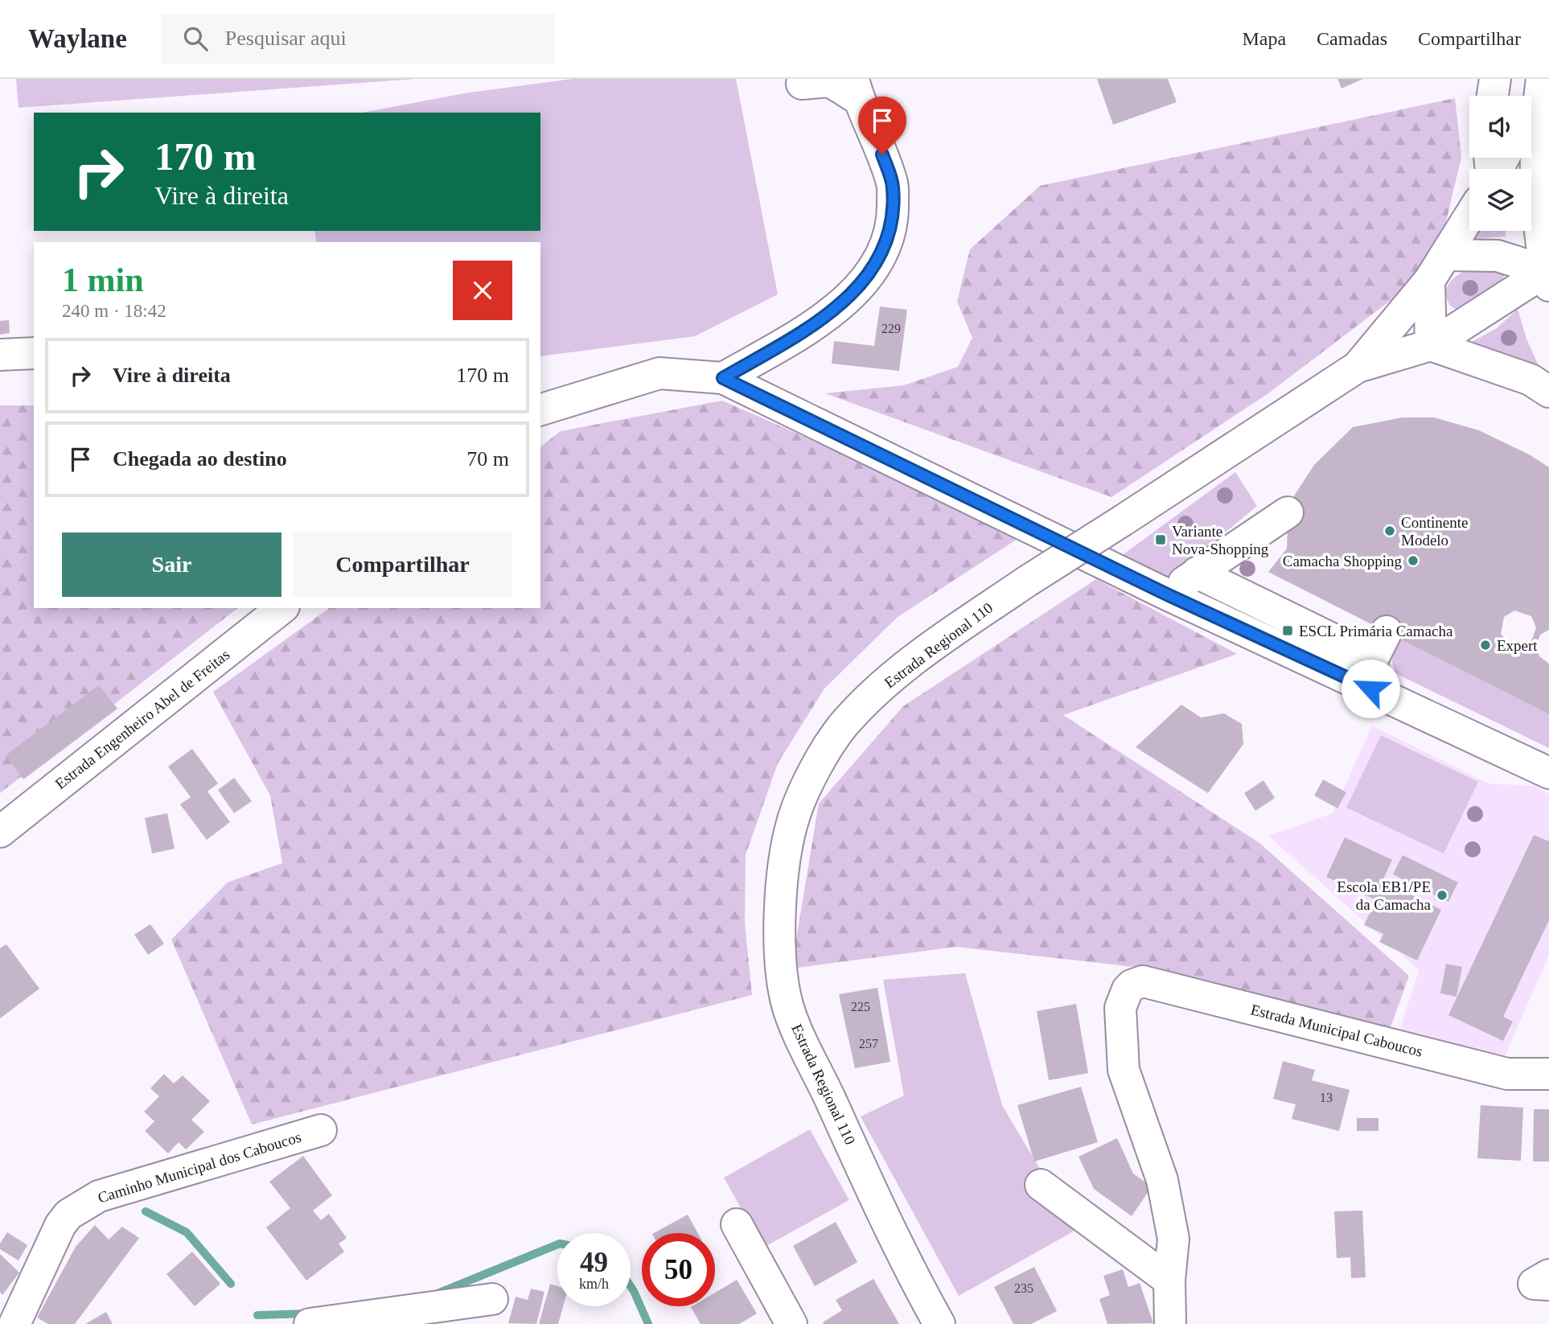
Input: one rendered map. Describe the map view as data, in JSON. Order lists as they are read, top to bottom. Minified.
{"streets":{"main road":["Estrada Regional 110","Estrada Engenheiro Abel de Freitas","Estrada Municipal Caboucos","Caminho Municipal dos Caboucos"]},"places":{"other":["Continente Modelo","Camacha Shopping","Expert","Escola EB1/PE da Camacha"],"transit":["Variante Nova-Shopping","ESCL Primária Camacha"]},"house_numbers":["229","225","257","13","235"],"page":{"header":"Waylane","search":"Pesquisar aqui","nav":["Mapa","Camadas","Compartilhar"],"turn":["170 m","Vire à direita"],"heading":["1 min","240 m · 18:42"],"list":[{"name":"Vire à direita","value":"170 m"},{"name":"Chegada ao destino","value":"70 m"}],"buttons":["Sair","Compartilhar"],"speed":"49 km/h","limit":"50"}}
